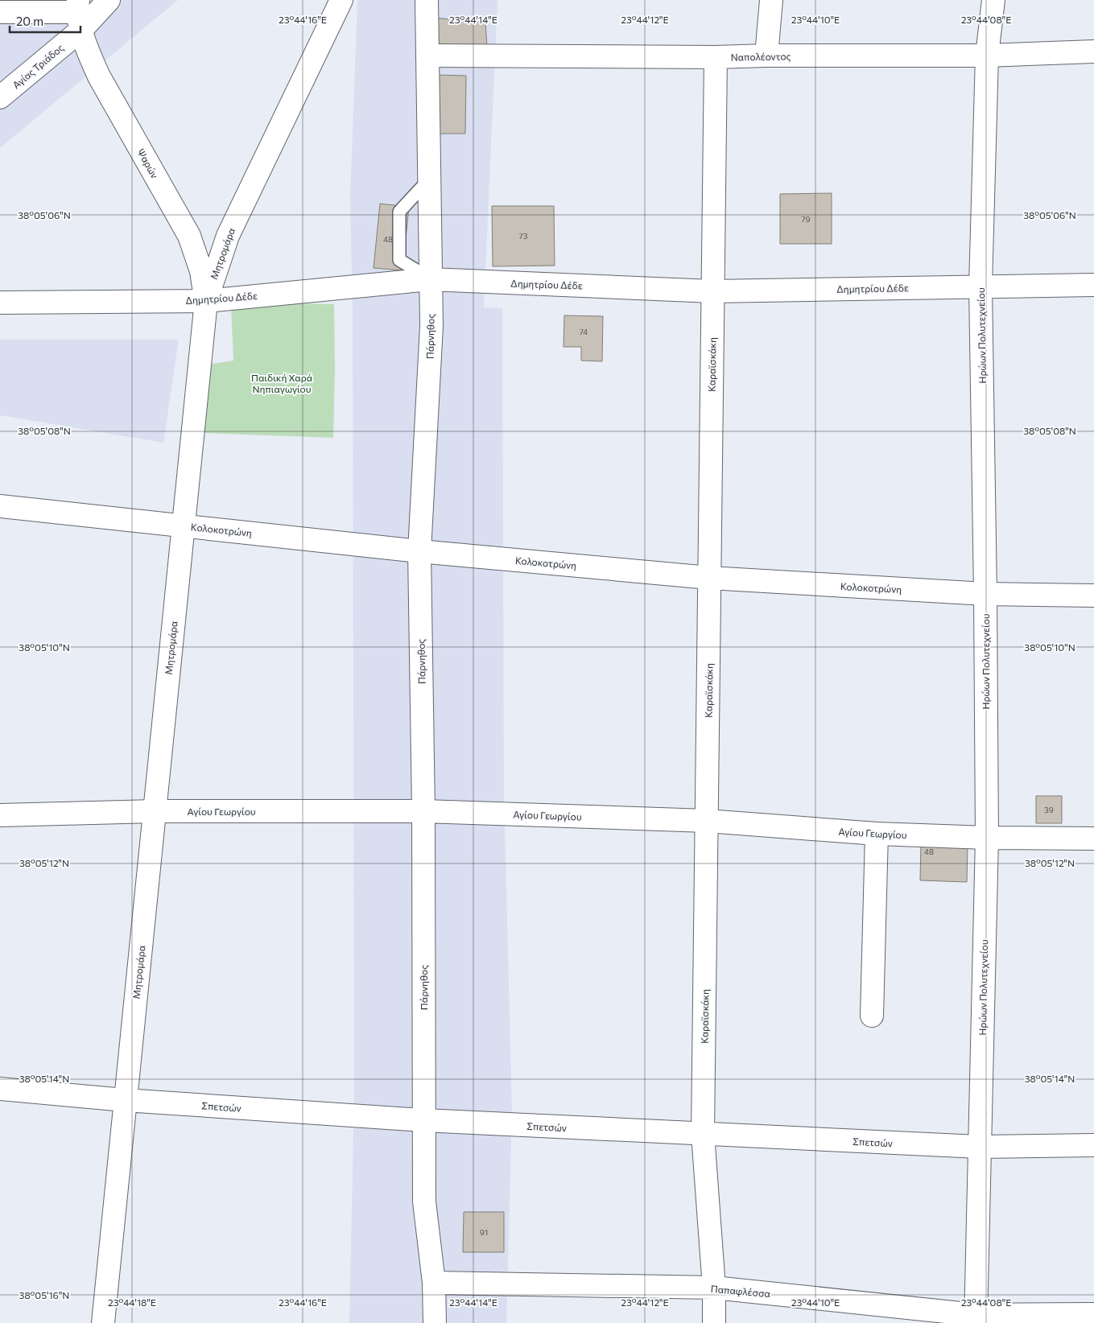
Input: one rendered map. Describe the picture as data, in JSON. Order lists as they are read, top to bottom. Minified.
{"streets":{"street":["Ναπολέοντος","Αγίας Τριάδος","Ψαρών","Μητρομάρα","Δημητρίου Δέδε","Ηρώων Πολυτεχνείου","Πάρνηθος","Καραϊσκάκη","Κολοκοτρώνη","Αγίου Γεωργίου","Σπετσών","Παπαφλέσσα"]},"crossings":[["Ναπολέοντος","Ηρώων Πολυτεχνείου"],["Ναπολέοντος","Πάρνηθος"],["Ναπολέοντος","Καραϊσκάκη"],["Αγίας Τριάδος","Ψαρών"],["Ψαρών","Μητρομάρα"],["Ψαρών","Δημητρίου Δέδε"],["Μητρομάρα","Δημητρίου Δέδε"],["Μητρομάρα","Κολοκοτρώνη"],["Μητρομάρα","Αγίου Γεωργίου"],["Μητρομάρα","Σπετσών"],["Δημητρίου Δέδε","Ηρώων Πολυτεχνείου"],["Δημητρίου Δέδε","Πάρνηθος"],["Δημητρίου Δέδε","Καραϊσκάκη"],["Ηρώων Πολυτεχνείου","Κολοκοτρώνη"],["Ηρώων Πολυτεχνείου","Αγίου Γεωργίου"],["Ηρώων Πολυτεχνείου","Σπετσών"],["Ηρώων Πολυτεχνείου","Παπαφλέσσα"],["Πάρνηθος","Κολοκοτρώνη"],["Πάρνηθος","Αγίου Γεωργίου"],["Πάρνηθος","Σπετσών"],["Πάρνηθος","Παπαφλέσσα"],["Καραϊσκάκη","Κολοκοτρώνη"],["Καραϊσκάκη","Αγίου Γεωργίου"],["Καραϊσκάκη","Σπετσών"],["Καραϊσκάκη","Παπαφλέσσα"]],"parks":["Παιδική Χαρά Νηπιαγωγίου"],"house_numbers":["79","73","48","74","39","48","91"],"scale_bar":"20 m","coordinates":["23°44'16\"E","23°44'14\"E","23°44'12\"E","23°44'10\"E","23°44'08\"E","38°05'06\"N","38°05'08\"N","38°05'10\"N","38°05'12\"N","38°05'14\"N","38°05'16\"N","23°44'18\"E"]}
